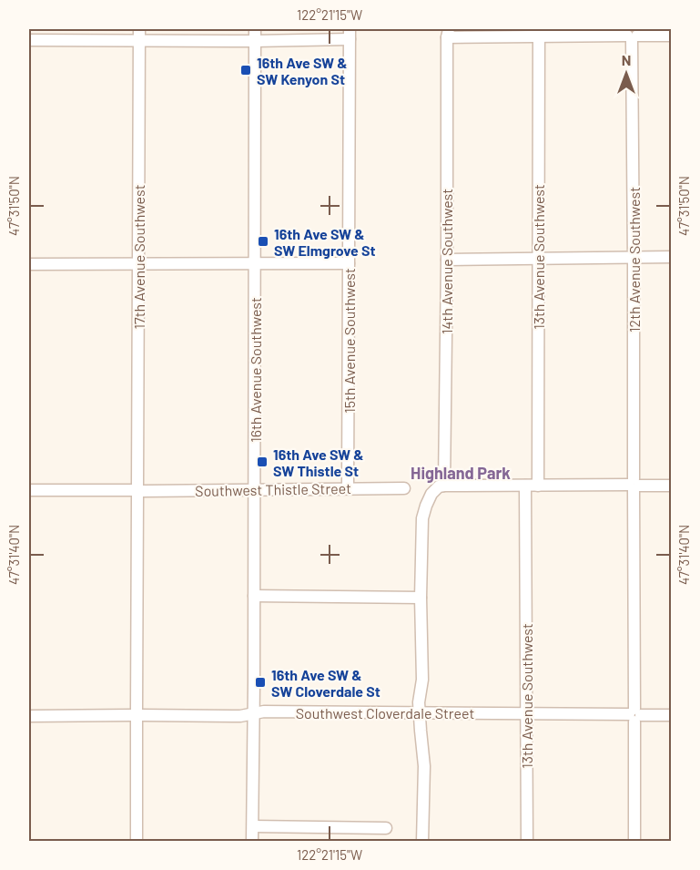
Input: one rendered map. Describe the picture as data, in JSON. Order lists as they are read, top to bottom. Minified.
{"streets":{"street":["17th Avenue Southwest","13th Avenue Southwest","12th Avenue Southwest","14th Avenue Southwest","15th Avenue Southwest","16th Avenue Southwest","Southwest Thistle Street","Southwest Cloverdale Street"]},"crossings":[["17th Avenue Southwest","Southwest Thistle Street"],["17th Avenue Southwest","Southwest Cloverdale Street"],["13th Avenue Southwest","Southwest Cloverdale Street"],["12th Avenue Southwest","Southwest Cloverdale Street"],["15th Avenue Southwest","Southwest Thistle Street"],["16th Avenue Southwest","Southwest Thistle Street"],["16th Avenue Southwest","Southwest Cloverdale Street"]],"districts":["Highland Park"],"places":{"transit":["16th Ave SW & SW Kenyon St","16th Ave SW & SW Elmgrove St","16th Ave SW & SW Thistle St","16th Ave SW & SW Cloverdale St"]},"north":"top","coordinates":["122°21'15\"W","47°31'50\"N","47°31'40\"N"]}
